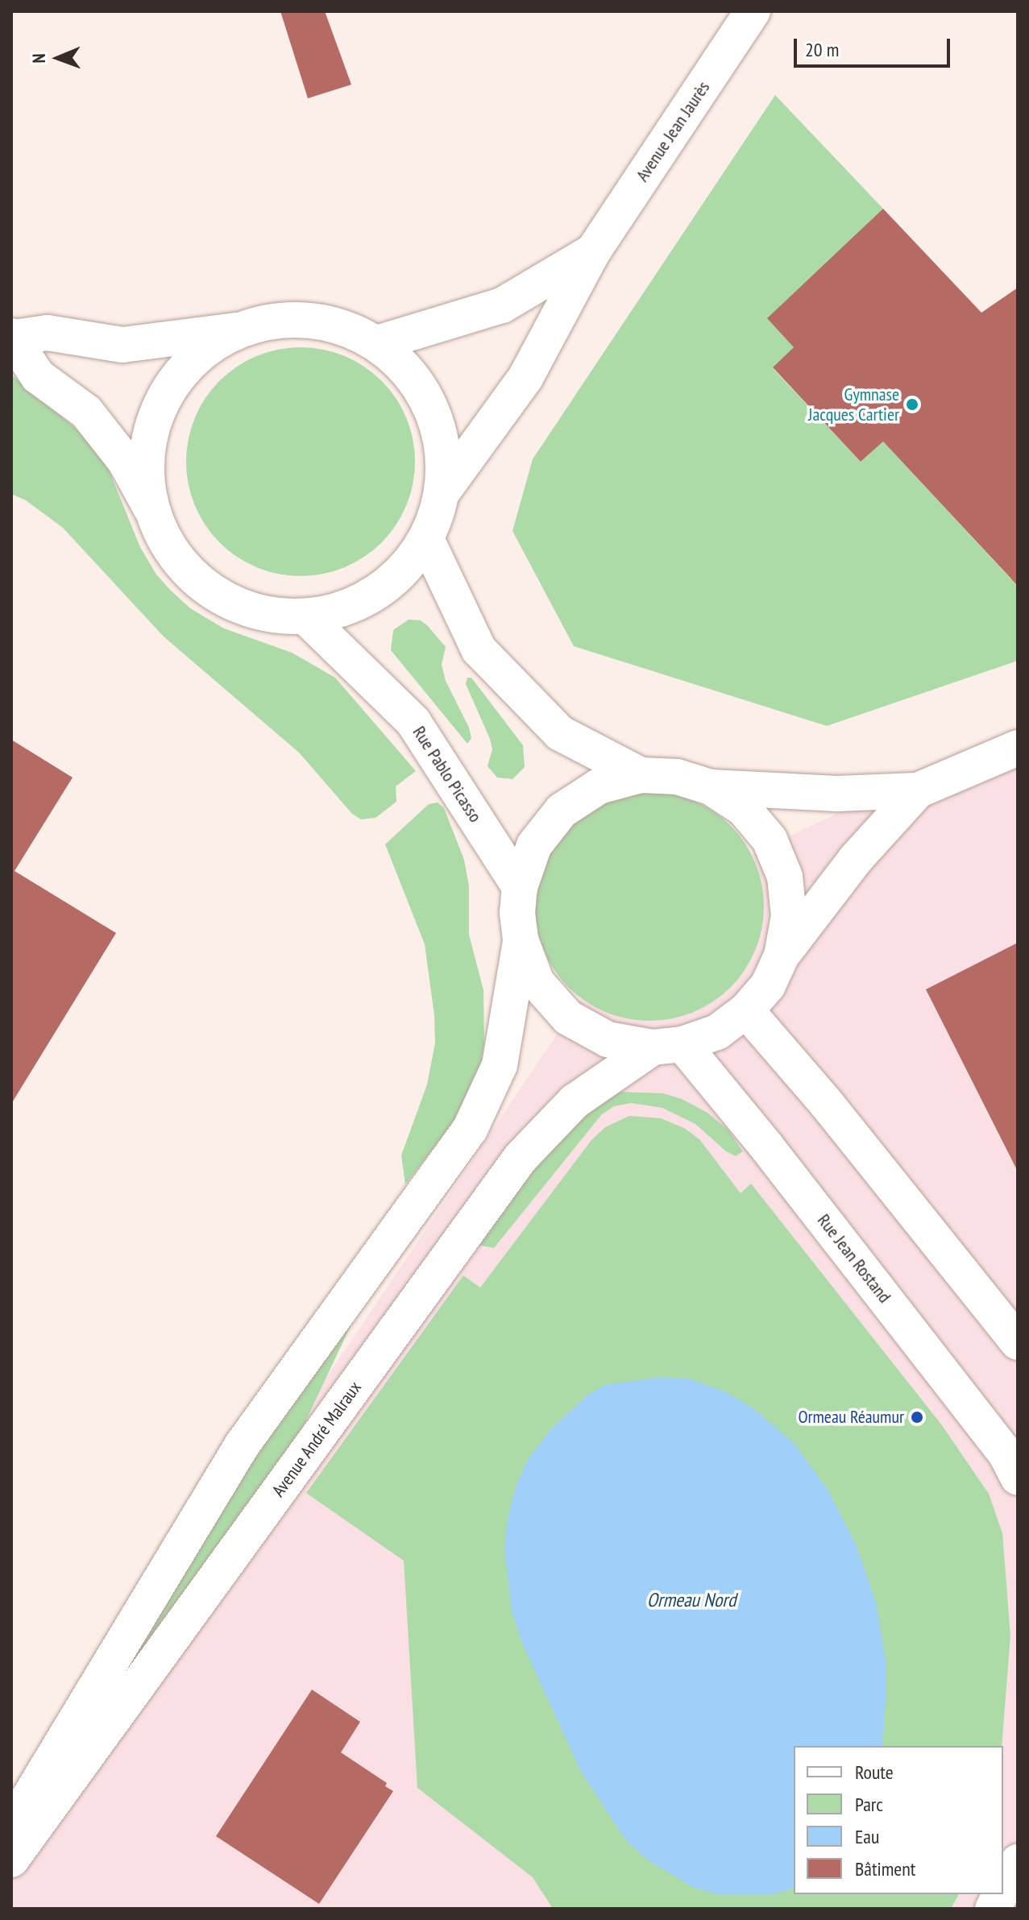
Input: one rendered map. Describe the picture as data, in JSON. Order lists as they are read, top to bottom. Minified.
{"streets":{"street":["Avenue Jean Jaurès","Rue Pablo Picasso","Rue Jean Rostand","Avenue André Malraux"]},"crossings":[["Rue Jean Rostand","Avenue André Malraux"]],"water":["Ormeau Nord"],"places":["Gymnase Jacques Cartier","Ormeau Réaumur"],"legend":["Route","Parc","Eau","Bâtiment"],"scale_bar":"20 m","north":"left"}
